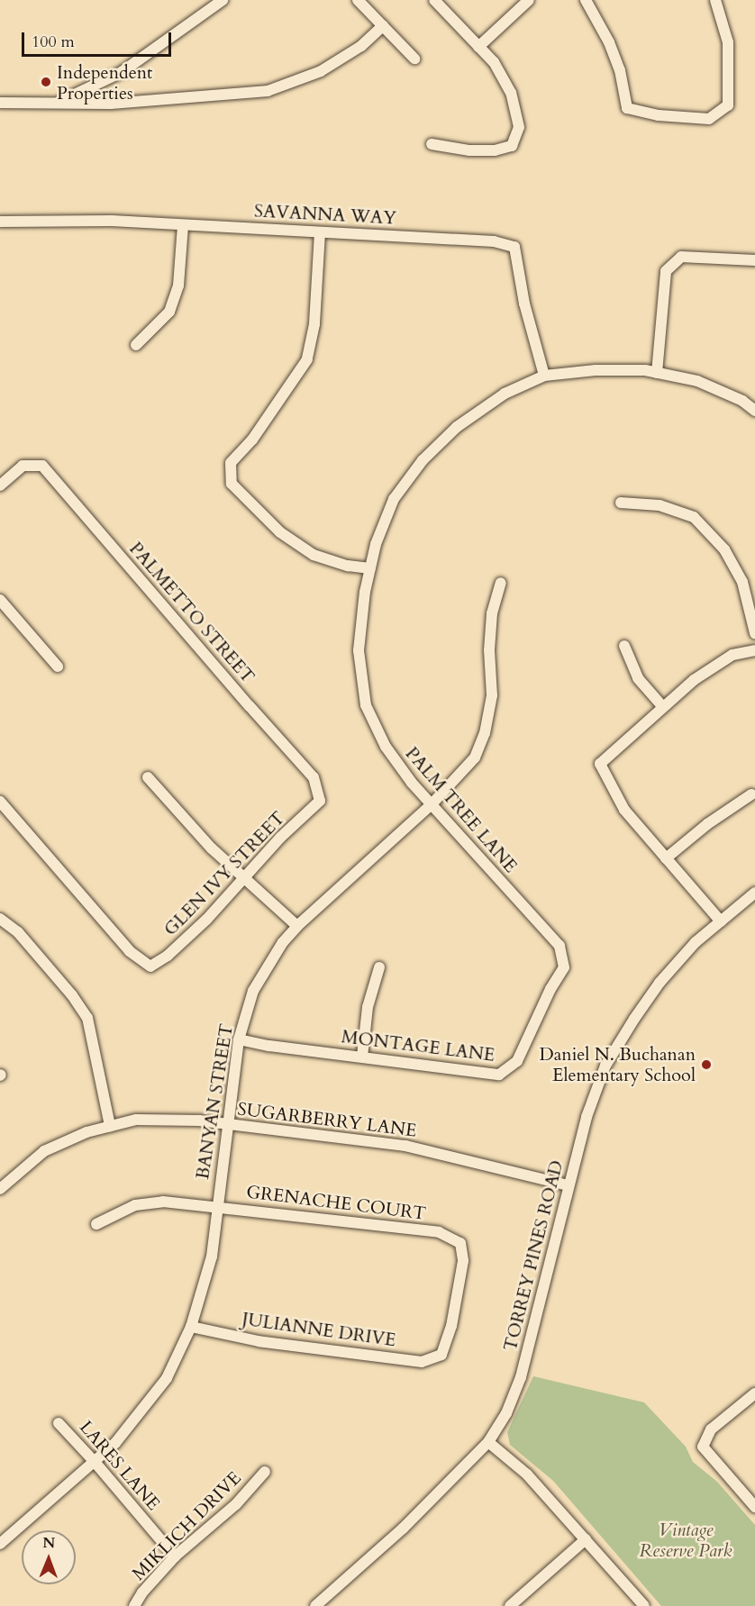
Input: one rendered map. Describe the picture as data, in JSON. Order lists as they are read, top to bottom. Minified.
{"streets":{"street":["SAVANNA WAY","PALMETTO STREET","PALM TREE LANE","GLEN IVY STREET","MONTAGE LANE","BANYAN STREET","SUGARBERRY LANE","GRENACHE COURT","TORREY PINES ROAD","JULIANNE DRIVE","LARES LANE","MIKLICH DRIVE"]},"crossings":[["SAVANNA WAY","PALM TREE LANE"],["PALMETTO STREET","GLEN IVY STREET"],["PALM TREE LANE","MONTAGE LANE"],["PALM TREE LANE","BANYAN STREET"],["MONTAGE LANE","BANYAN STREET"],["BANYAN STREET","SUGARBERRY LANE"],["BANYAN STREET","GRENACHE COURT"],["BANYAN STREET","JULIANNE DRIVE"],["BANYAN STREET","LARES LANE"],["SUGARBERRY LANE","TORREY PINES ROAD"],["GRENACHE COURT","JULIANNE DRIVE"],["LARES LANE","MIKLICH DRIVE"]],"parks":["Vintage Reserve Park"],"places":["Independent Properties","Daniel N. Buchanan Elementary School"],"scale_bar":"100 m","north":"top"}
